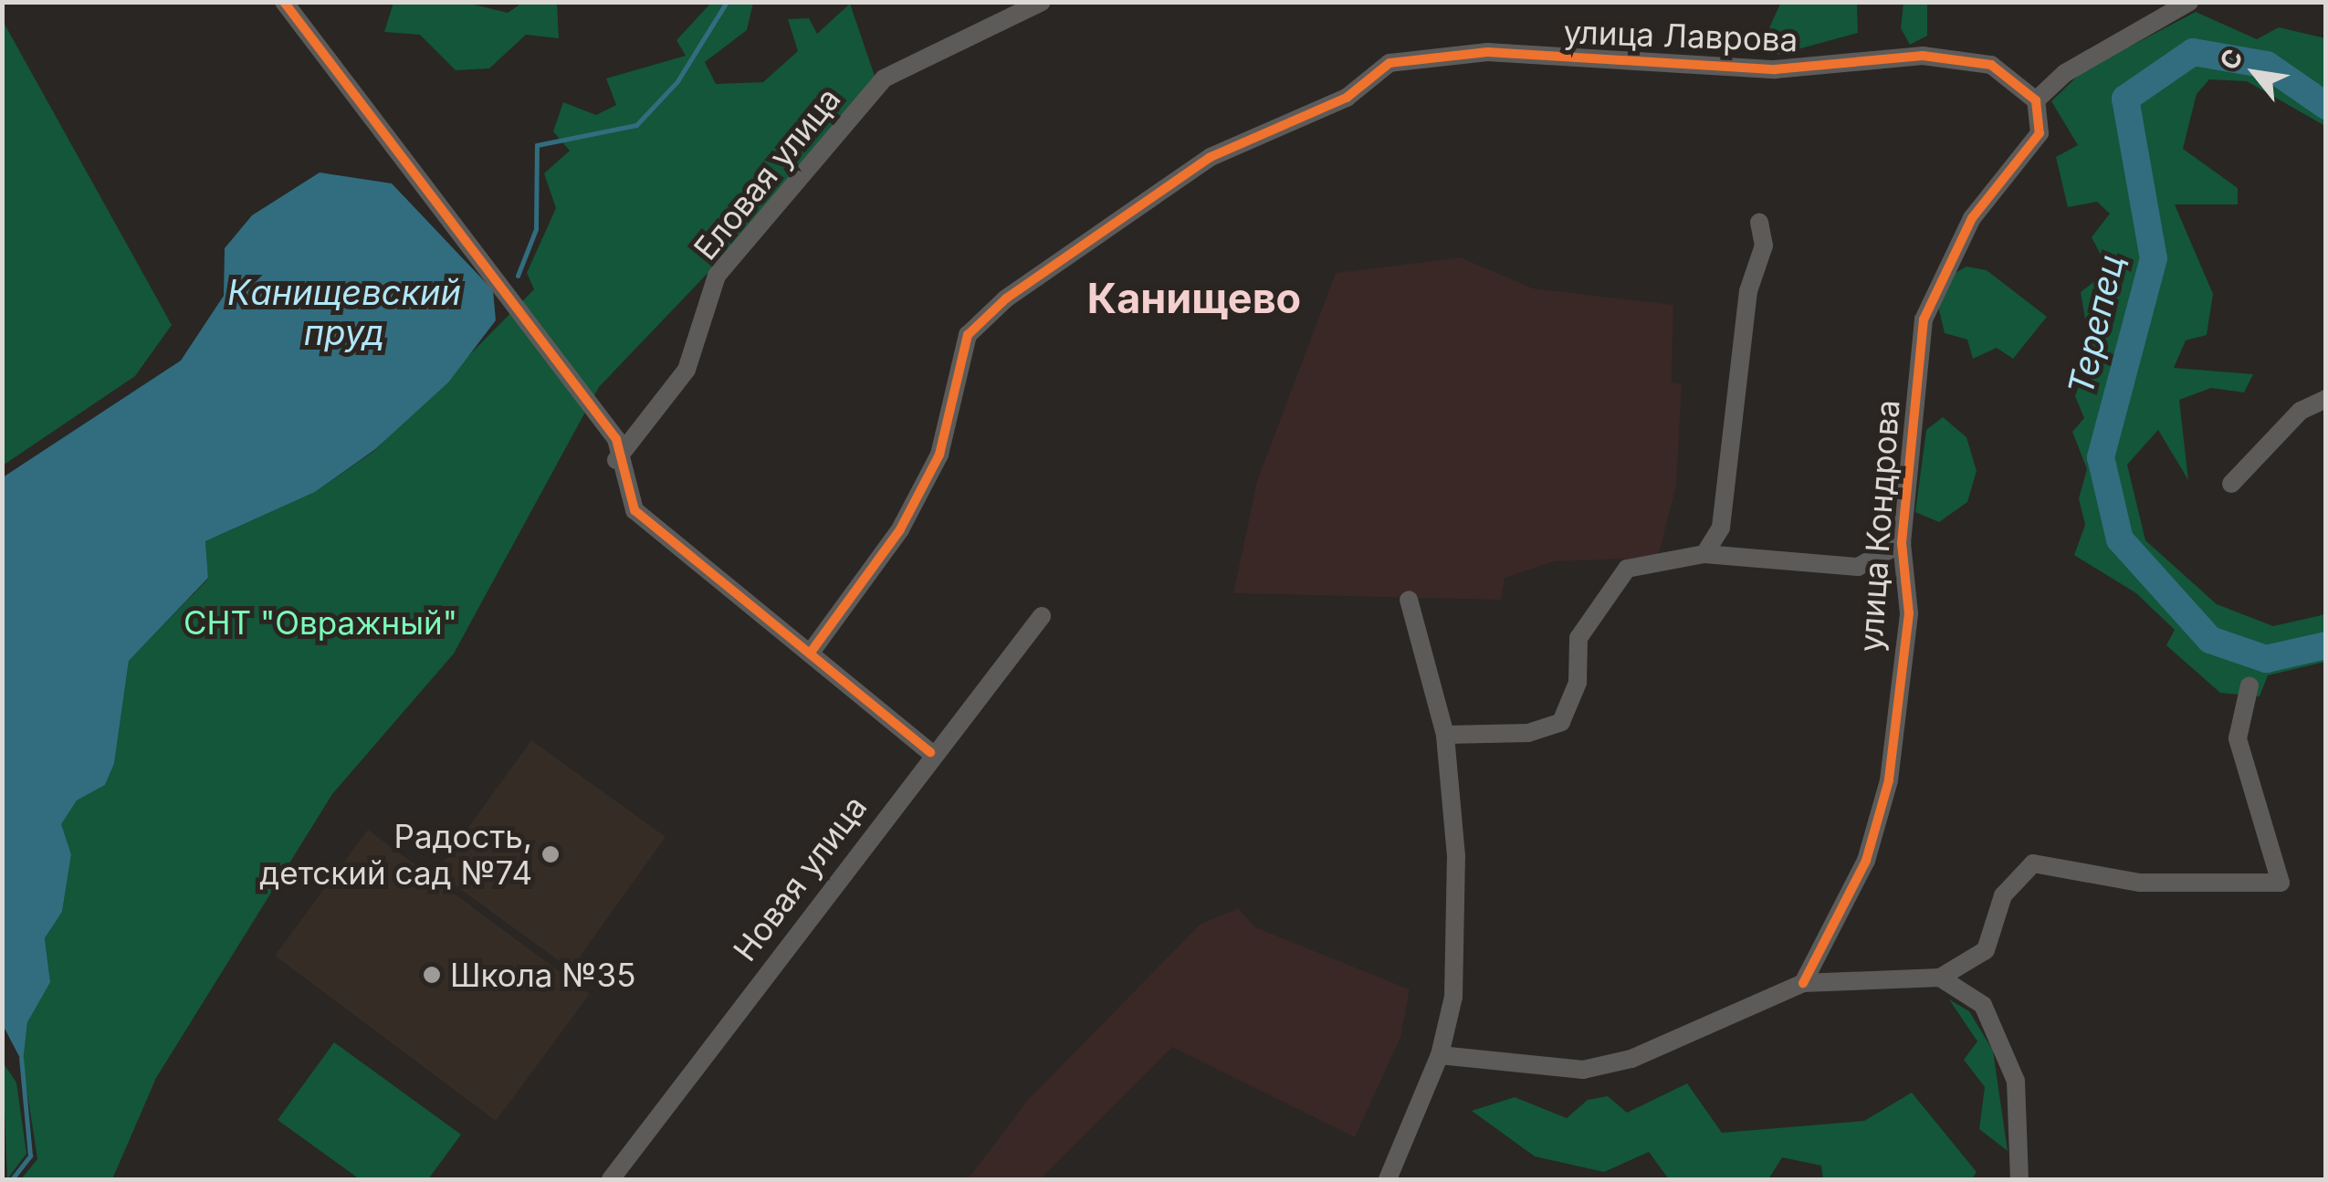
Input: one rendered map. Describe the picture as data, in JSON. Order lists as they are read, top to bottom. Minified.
{"streets":{"street":["улица Лаврова","Еловая улица","улица Кондрова","Новая улица"]},"crossings":[["улица Лаврова","улица Кондрова"]],"districts":["Канищево"],"water":["Канищевский пруд","Терепец"],"parks":["СНТ \"Овражный\""],"places":["Радость, детский сад №74","Школа №35"],"north":"top left"}
